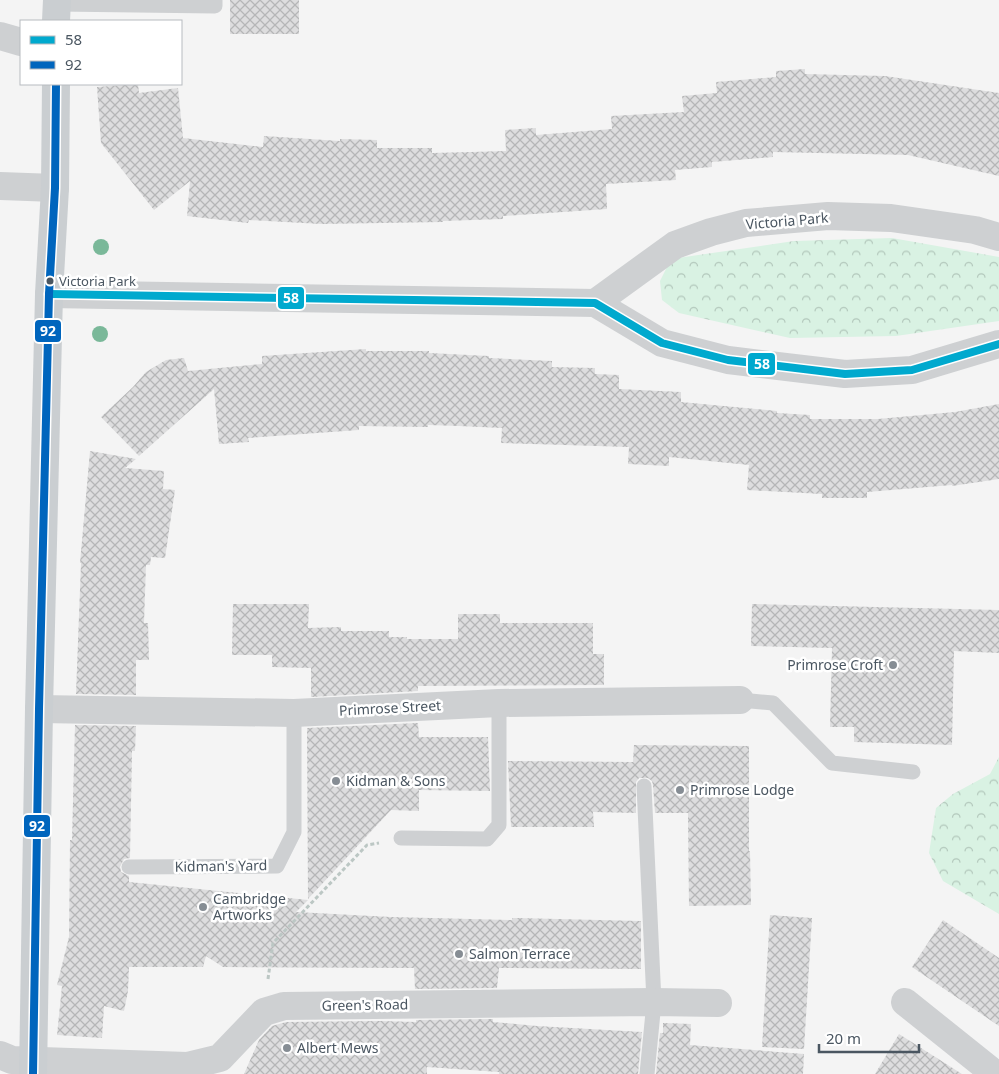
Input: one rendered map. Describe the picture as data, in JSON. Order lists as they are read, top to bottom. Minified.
{"streets":{"street":["Victoria Park","Primrose Street","Green's Road"],"lane":["Kidman's Yard"]},"crossings":[["Primrose Street","Kidman's Yard"]],"places":["Victoria Park","Primrose Croft","Kidman & Sons","Primrose Lodge","Cambridge Artworks","Salmon Terrace","Albert Mews"],"lines":["transit line 92","transit line 58"],"legend":["58","92"],"scale_bar":"20 m"}
